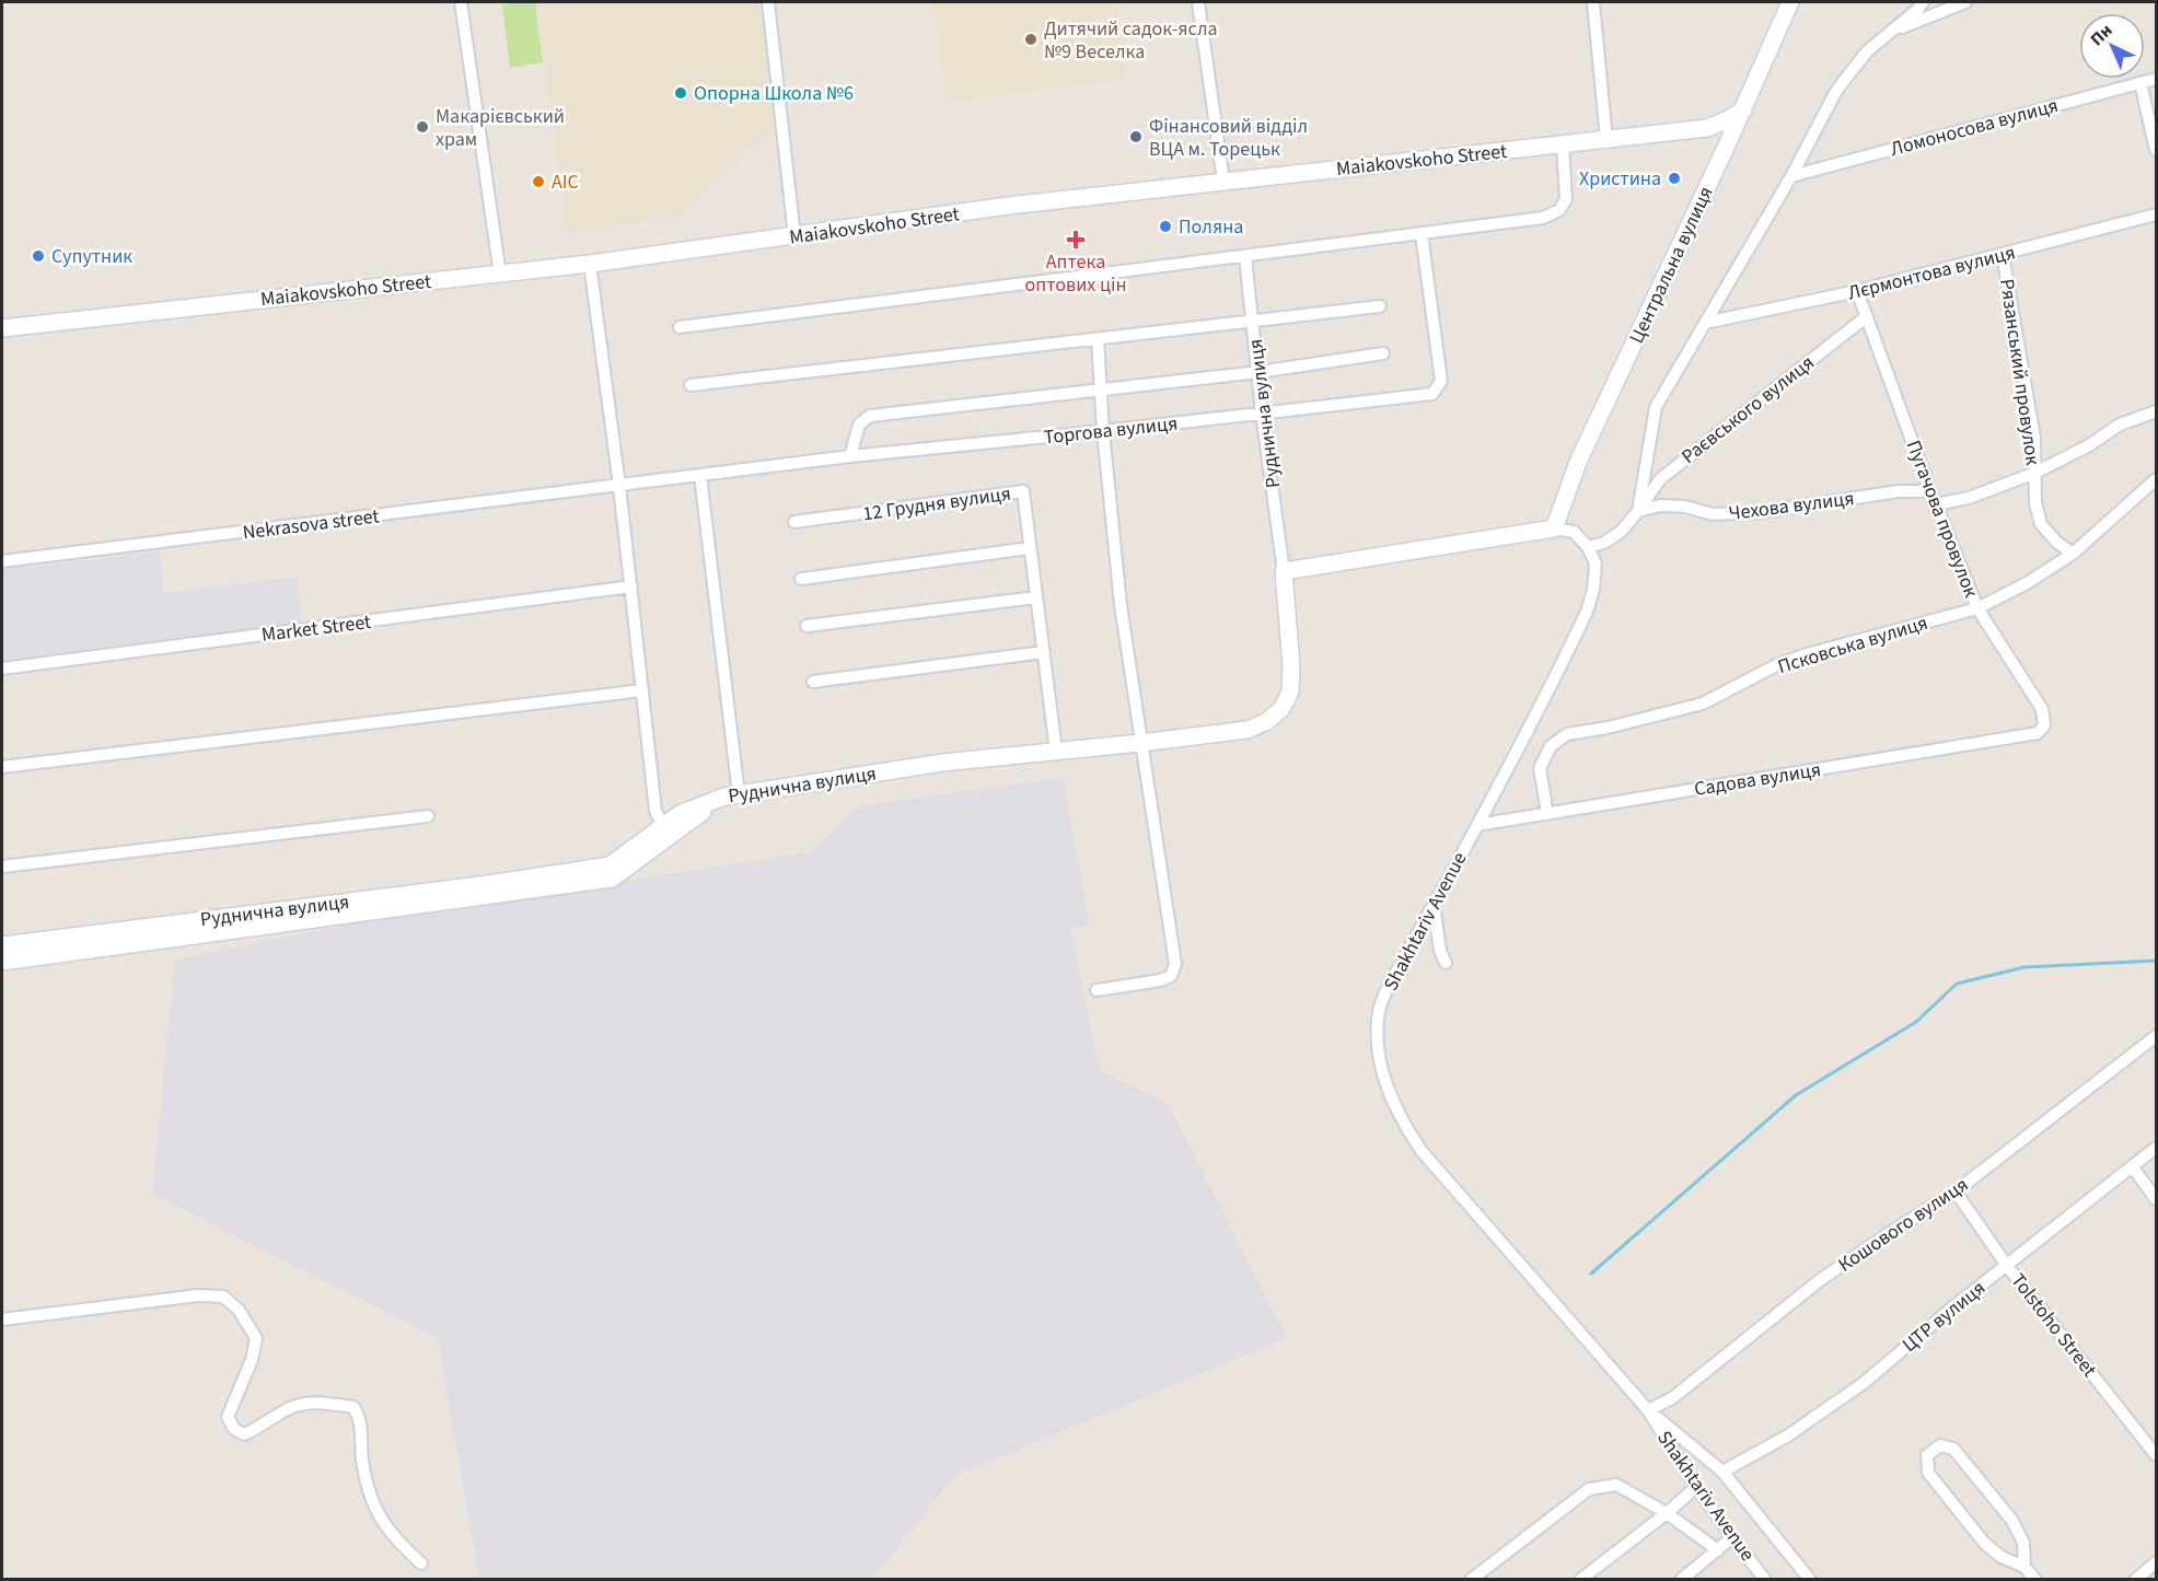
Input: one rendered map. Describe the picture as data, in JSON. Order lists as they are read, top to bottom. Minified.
{"streets":{"main road":["Maiakovskoho Street","Центральна вулиця","Руднична вулиця"],"street":["Ломоносова вулиця","Лєрмонтова вулиця","Рязанський провулок","Раєвського вулиця","Торгова вулиця","12 Грудня вулиця","Чехова вулиця","Пугачова провулок","Nekrasova street","Market Street","Псковська вулиця","Садова вулиця","Shakhtariv Avenue","Кошового вулиця","ЦТР вулиця","Tolstoho Street"]},"crossings":[["Maiakovskoho Street","Центральна вулиця"],["Лєрмонтова вулиця","Рязанський провулок"],["Лєрмонтова вулиця","Пугачова провулок"],["Рязанський провулок","Псковська вулиця"],["Раєвського вулиця","Чехова вулиця"],["Раєвського вулиця","Пугачова провулок"],["Руднична вулиця","Торгова вулиця"],["Руднична вулиця","12 Грудня вулиця"],["Торгова вулиця","Nekrasova street"],["Чехова вулиця","Пугачова провулок"],["Пугачова провулок","Псковська вулиця"],["Пугачова провулок","Садова вулиця"],["Псковська вулиця","Садова вулиця"],["Садова вулиця","Shakhtariv Avenue"],["Shakhtariv Avenue","Кошового вулиця"],["Shakhtariv Avenue","ЦТР вулиця"],["Кошового вулиця","Tolstoho Street"],["ЦТР вулиця","Tolstoho Street"]],"places":{"other":["Дитячий садок-ясла №9 Веселка","Опорна Школа №6","Макарієвський храм","Фінансовий відділ ВЦА м. Торецьк","Христина","АІС","Поляна","Супутник"],"health":["Аптека оптових цін"]},"north":"top left"}
